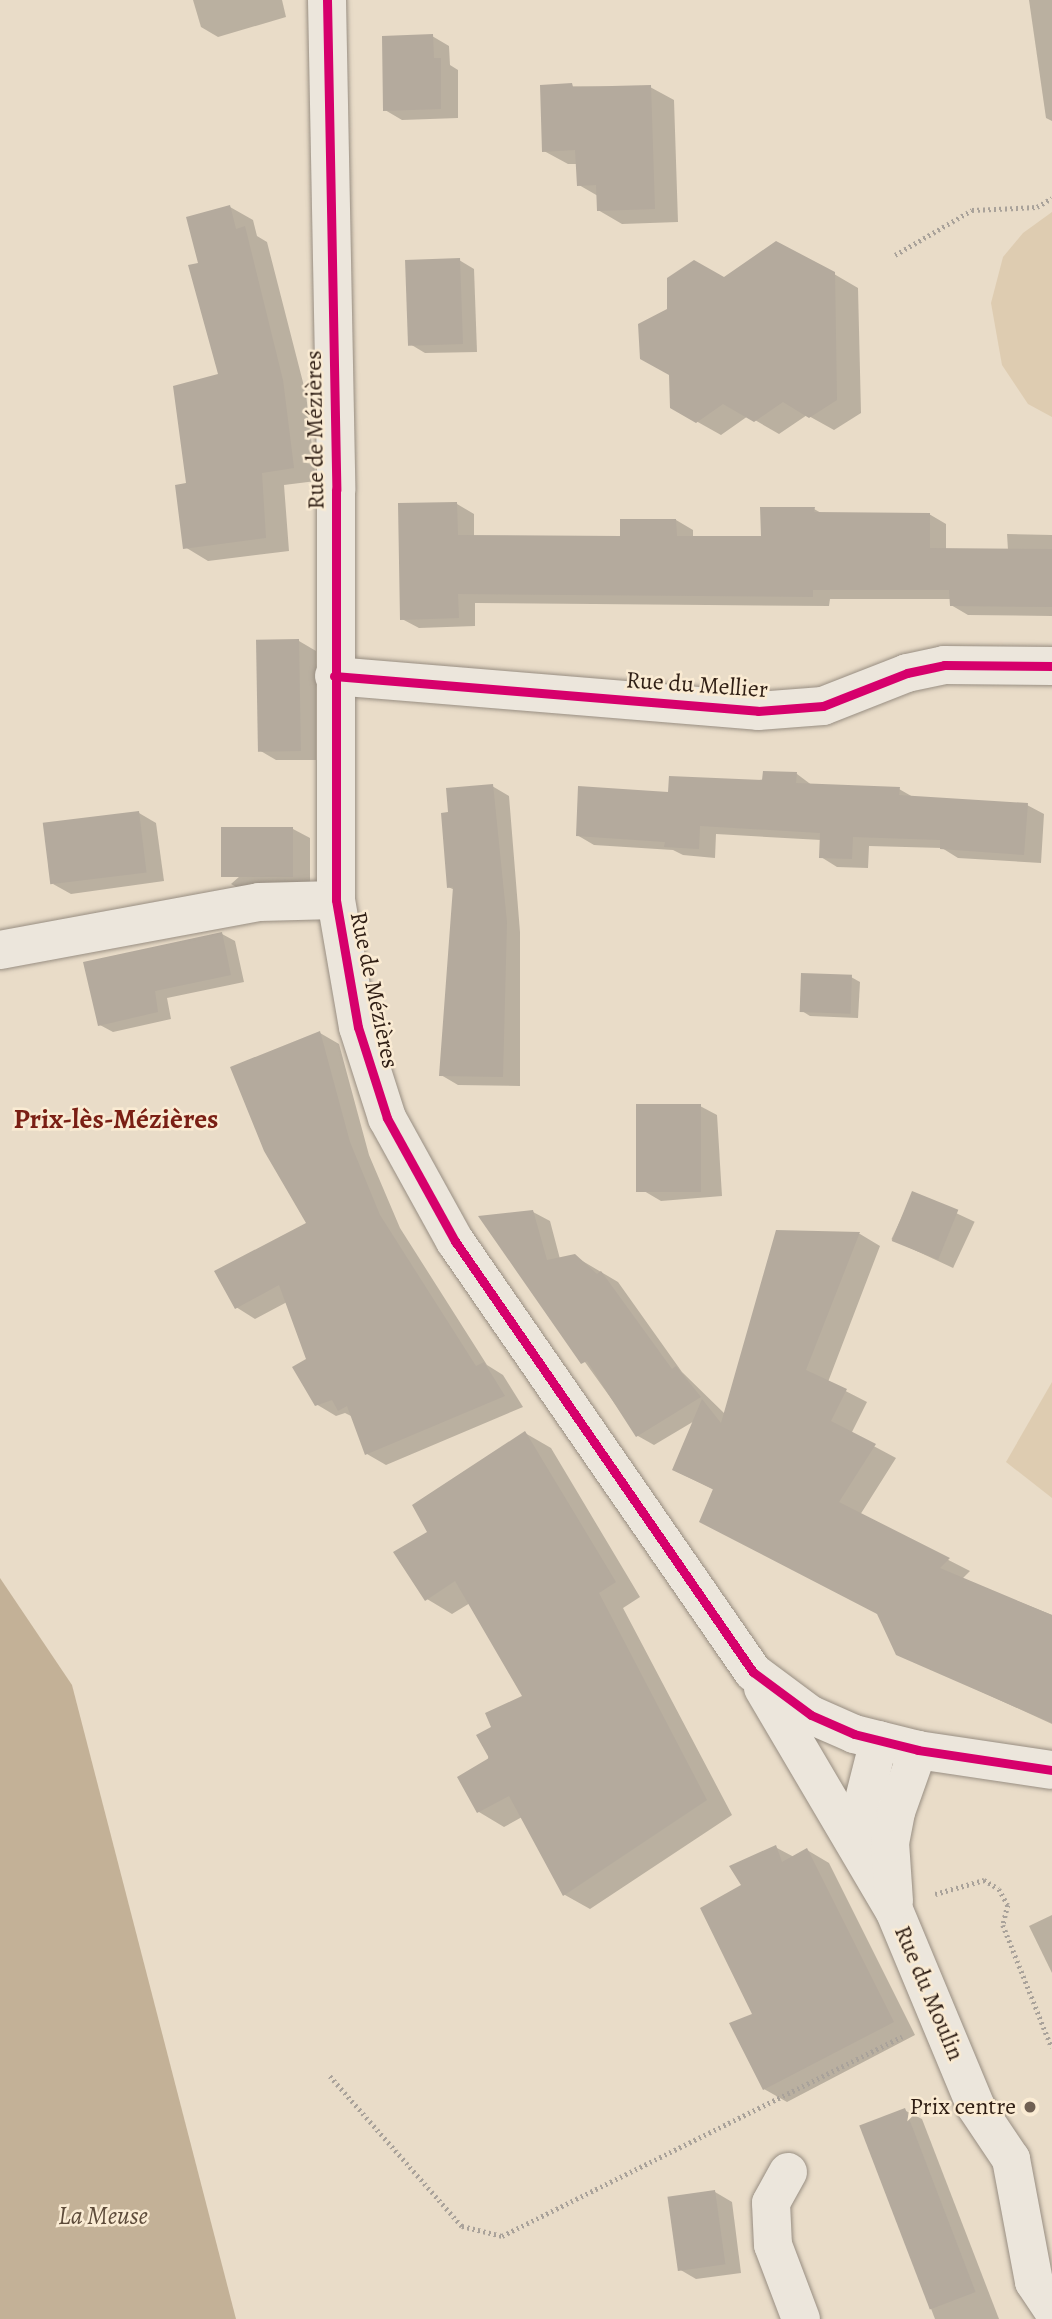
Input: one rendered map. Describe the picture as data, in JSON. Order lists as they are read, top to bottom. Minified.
{"streets":{"street":["Rue de Mézières","Rue du Mellier","Rue du Moulin"]},"crossings":[["Rue de Mézières","Rue du Mellier"],["Rue de Mézières","Rue du Moulin"]],"districts":["Prix-lès-Mézières"],"water":["La Meuse"],"places":["Prix centre"]}
